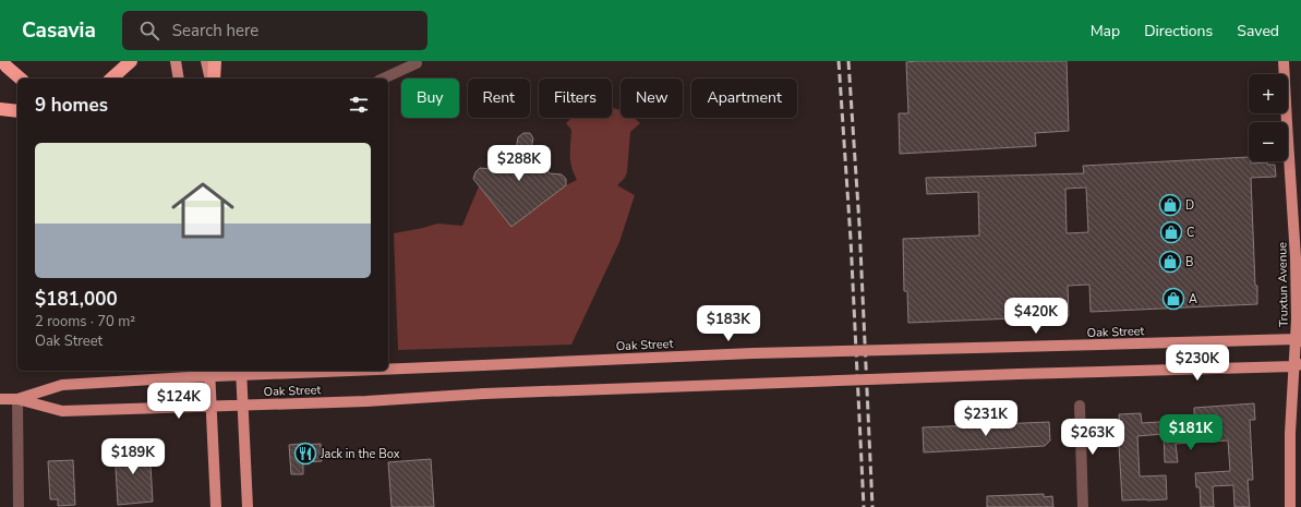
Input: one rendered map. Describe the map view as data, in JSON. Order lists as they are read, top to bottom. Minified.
{"streets":{"main road":["Truxtun Avenue","Oak Street"]},"crossings":[["Truxtun Avenue","Oak Street"]],"places":{"shop":["D","C","B","A"],"restaurant":["Jack in the Box"]},"page":{"header":"Casavia","search":"Search here","nav":["Map","Directions","Saved"],"map_buttons":["+","−"],"chip":["Buy","Rent","Filters","New","Apartment"],"heading":"9 homes","list":[{"name":"$181,000","note":"2 rooms · 70 m² · Oak Street"}],"price":["$288K","$420K","$183K","$230K","$124K","$231K","$181K","$263K","$189K"]}}
